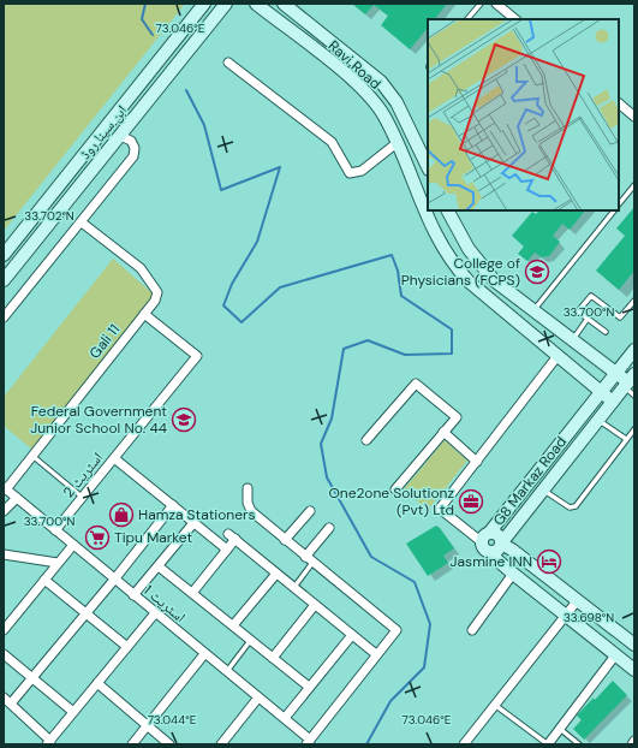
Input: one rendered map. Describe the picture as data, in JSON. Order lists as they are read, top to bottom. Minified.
{"streets":{"street":["Ravi Road","ابن سینا روڈ","Gali 11","اسٹریٹ 2","G8 Markaz Road","اسٹریٹ 1"]},"crossings":[["Ravi Road","G8 Markaz Road"],["Gali 11","اسٹریٹ 2"],["Gali 11","اسٹریٹ 1"],["اسٹریٹ 2","اسٹریٹ 1"]],"places":{"school or university":["College of Physicians (FCPS)","Federal Government Junior School No. 44"],"office":["One2one Solutionz (Pvt) Ltd"],"shop":["Hamza Stationers"],"supermarket":["Tipu Market"],"hotel":["Jasmine INN"]},"coordinates":["73.046°E","33.702°N","33.700°N","33.698°N","73.044°E"]}
